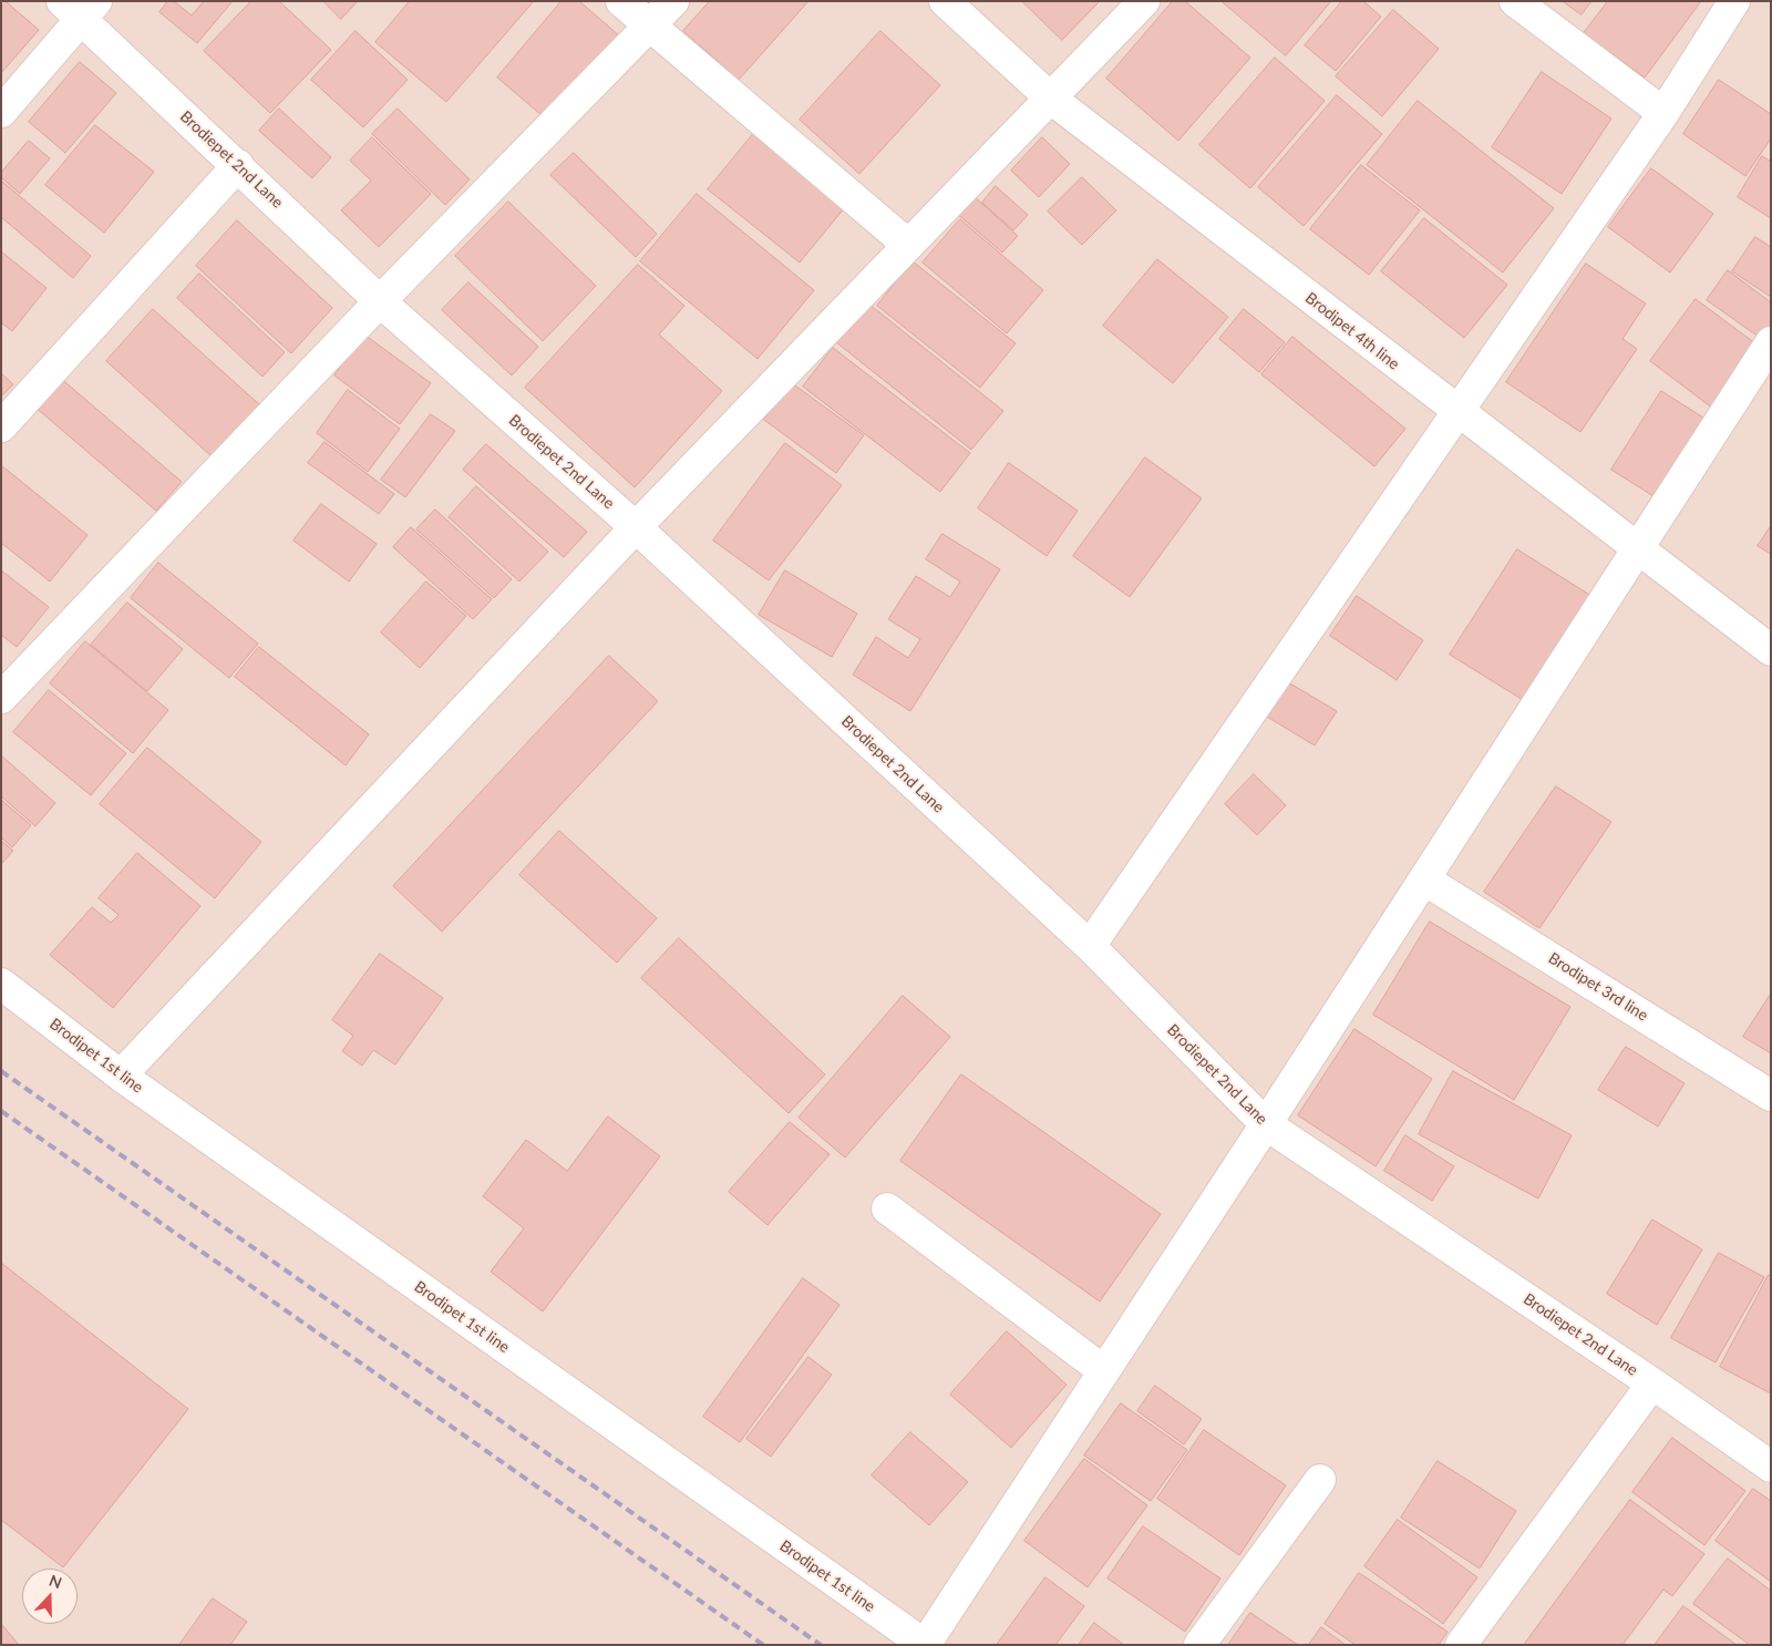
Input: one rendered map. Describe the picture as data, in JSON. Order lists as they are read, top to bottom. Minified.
{"streets":{"street":["Brodiepet 2nd Lane","Brodipet 4th line","Brodipet 3rd line","Brodipet 1st line"]},"north":"top"}
